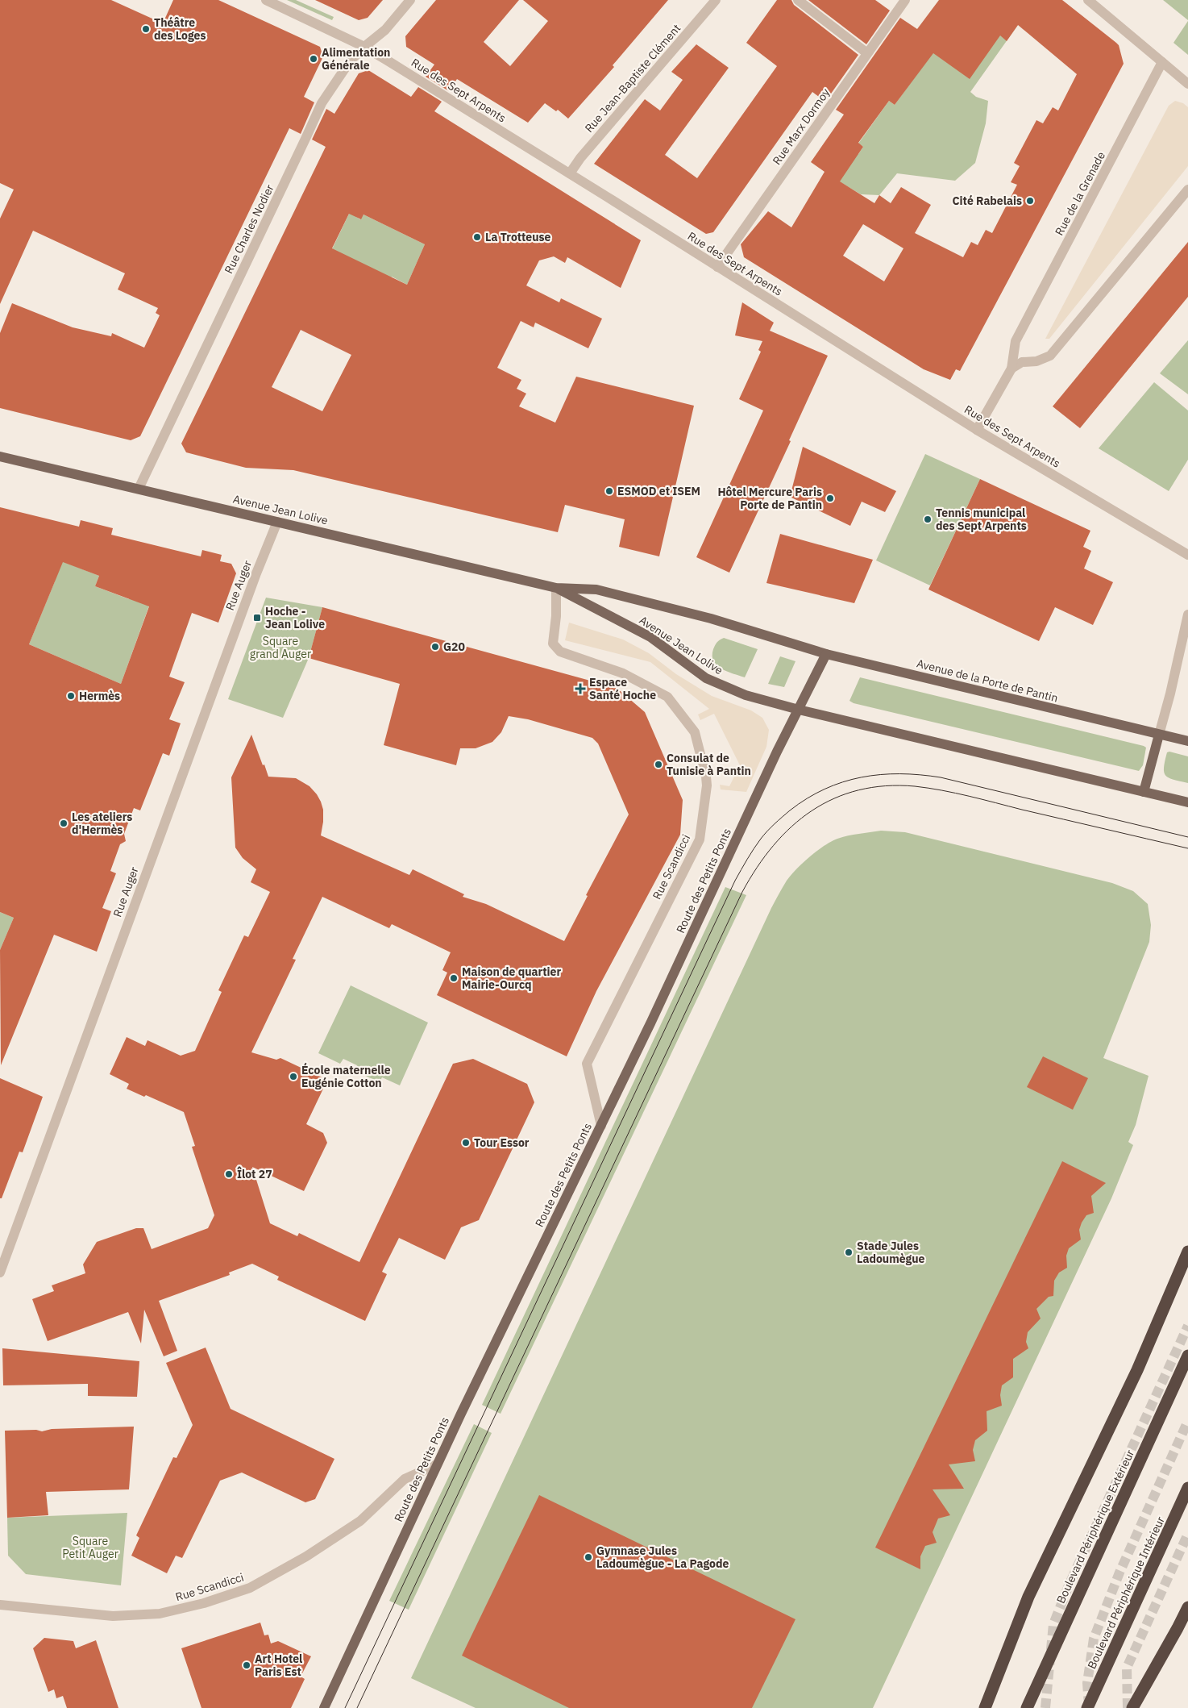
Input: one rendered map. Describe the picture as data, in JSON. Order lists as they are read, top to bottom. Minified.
{"streets":{"highway":["Boulevard Périphérique Extérieur","Boulevard Périphérique Intérieur"],"main road":["Avenue Jean Lolive","Avenue de la Porte de Pantin","Route des Petits Ponts"],"street":["Rue Jean-Baptiste Clément","Rue des Sept Arpents","Rue Marx Dormoy","Rue de la Grenade","Rue Charles Nodier","Rue Auger","Rue Scandicci"]},"crossings":[["Rue Jean-Baptiste Clément","Rue des Sept Arpents"],["Rue des Sept Arpents","Rue Marx Dormoy"],["Rue des Sept Arpents","Rue de la Grenade"],["Rue des Sept Arpents","Rue Charles Nodier"],["Rue Charles Nodier","Avenue Jean Lolive"],["Avenue Jean Lolive","Rue Auger"],["Avenue Jean Lolive","Avenue de la Porte de Pantin"],["Avenue Jean Lolive","Rue Scandicci"],["Avenue Jean Lolive","Route des Petits Ponts"],["Avenue de la Porte de Pantin","Route des Petits Ponts"],["Rue Scandicci","Route des Petits Ponts"]],"parks":["Square grand Auger","Square Petit Auger"],"places":{"other":["Théâtre des Loges","Alimentation Générale","Cité Rabelais","La Trotteuse","ESMOD et ISEM","Hôtel Mercure Paris Porte de Pantin","Tennis municipal des Sept Arpents","G20","Hermès","Consulat de Tunisie à Pantin","Les ateliers d'Hermès","Maison de quartier Mairie-Ourcq","École maternelle Eugénie Cotton","Tour Essor","Îlot 27","Stade Jules Ladoumègue","Gymnase Jules Ladoumègue - La Pagode","Art Hotel Paris Est"],"transit":["Hoche - Jean Lolive"],"health":["Espace Santé Hoche"]}}
